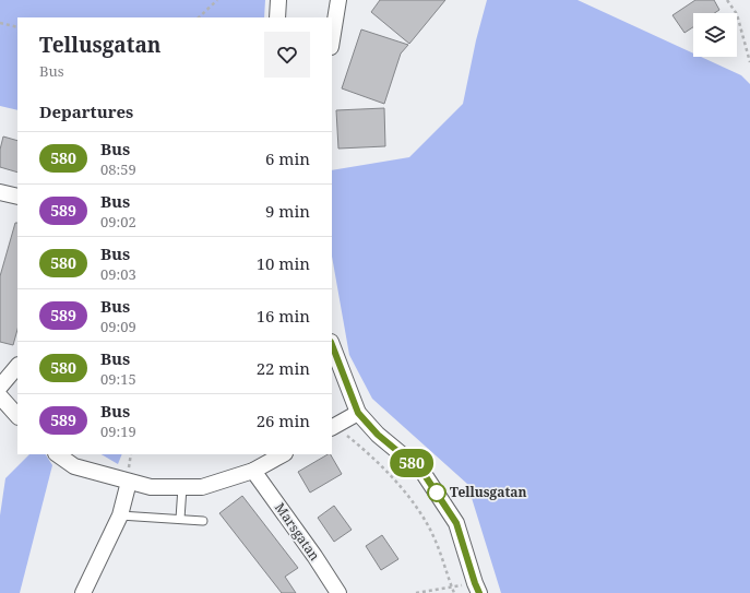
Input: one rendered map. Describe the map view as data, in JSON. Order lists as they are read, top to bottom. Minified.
{"streets":{"street":["Marsgatan"]},"places":["Tellusgatan"],"lines":["bus line 580"],"page":{"on_map":"580","heading":[["Tellusgatan","Bus"],"Departures"],"list":[{"mark":"580","name":"Bus","note":"08:59","value":"6 min"},{"mark":"589","name":"Bus","note":"09:02","value":"9 min"},{"mark":"580","name":"Bus","note":"09:03","value":"10 min"},{"mark":"589","name":"Bus","note":"09:09","value":"16 min"},{"mark":"580","name":"Bus","note":"09:15","value":"22 min"},{"mark":"589","name":"Bus","note":"09:19","value":"26 min"}]}}
